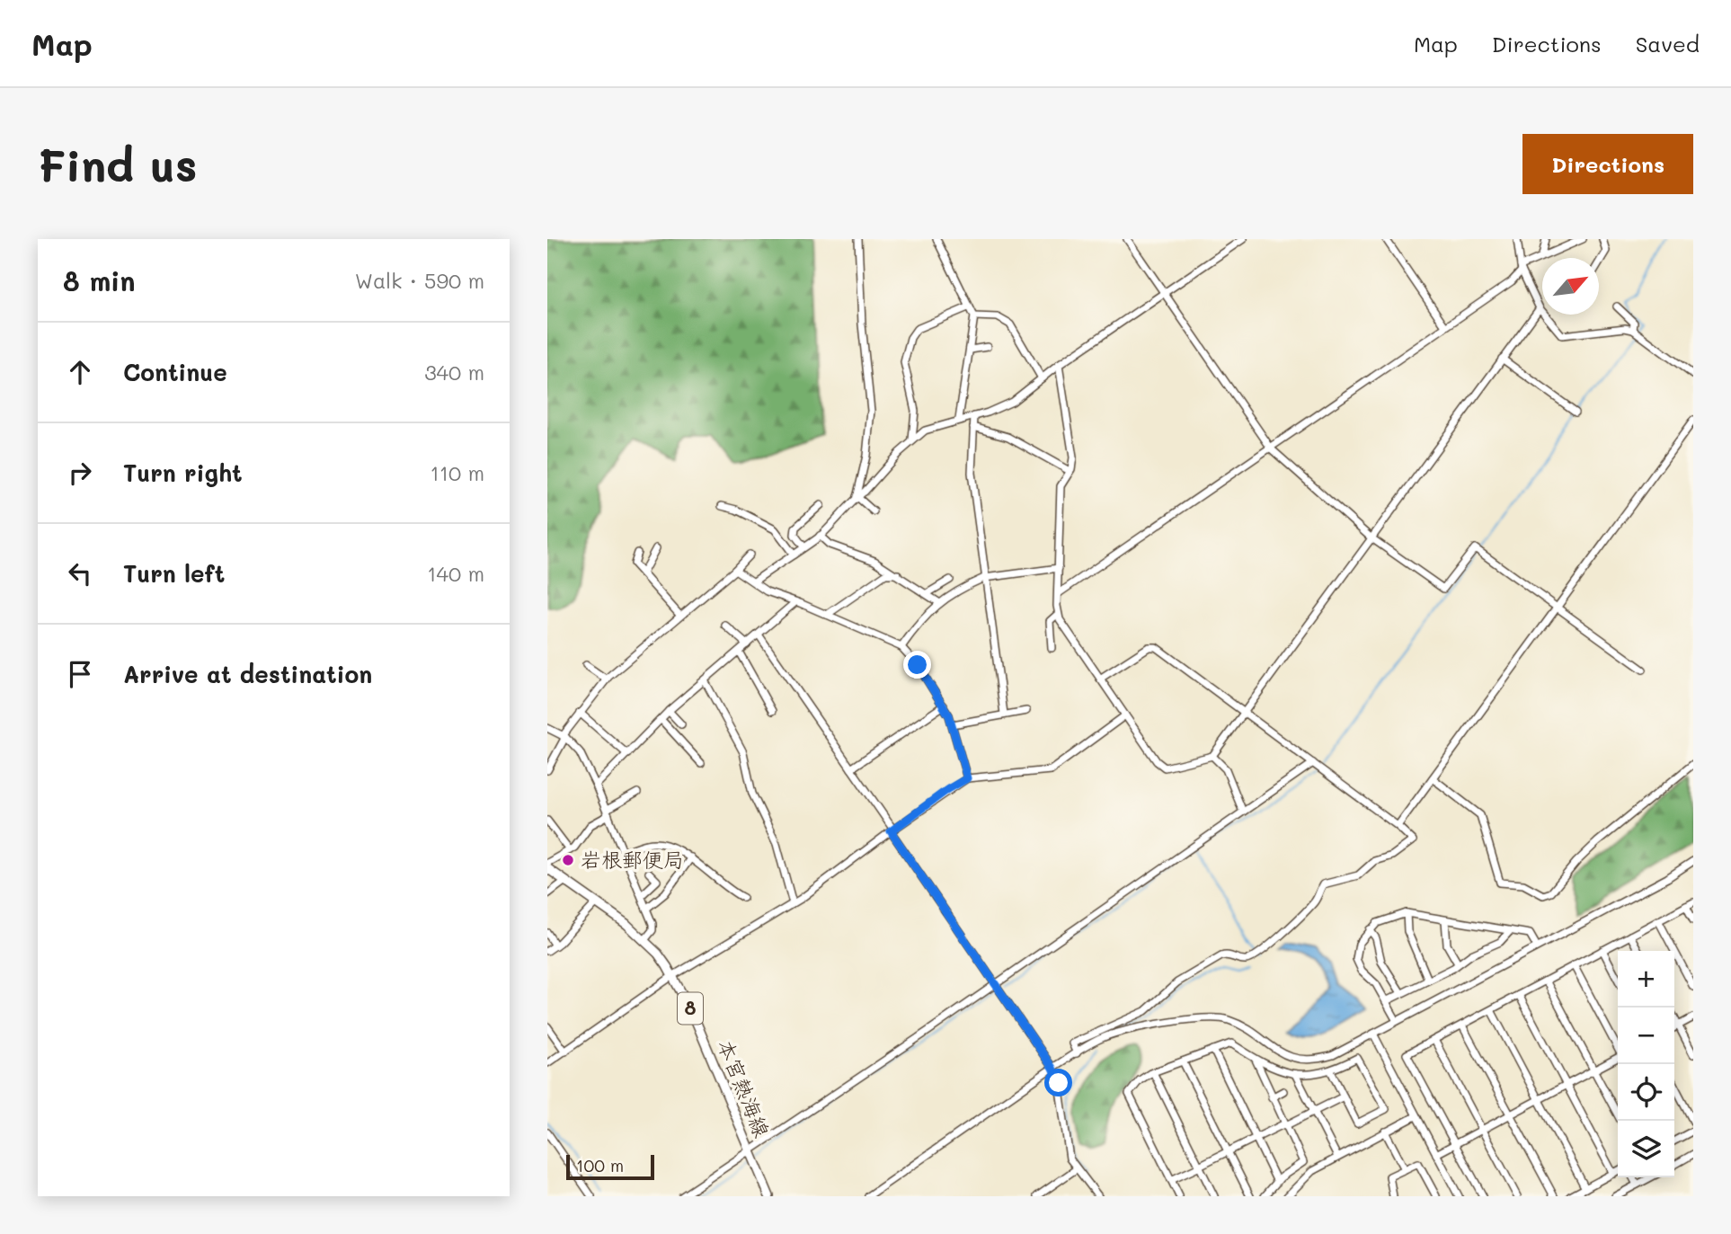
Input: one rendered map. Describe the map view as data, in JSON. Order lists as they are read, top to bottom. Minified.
{"streets":{"main road":["8","本宮熱海線"]},"places":["岩根郵便局"],"scale_bar":"100 m","north":"top right","page":{"header":"Map","nav":["Map","Directions","Saved"],"buttons":"Directions","title":"Find us","heading":["8 min","Walk · 590 m"],"list":[["Continue","340 m"],["Turn right","110 m"],["Turn left","140 m"],"Arrive at destination"],"map_buttons":["+","−"],"scale":"100 m"}}
